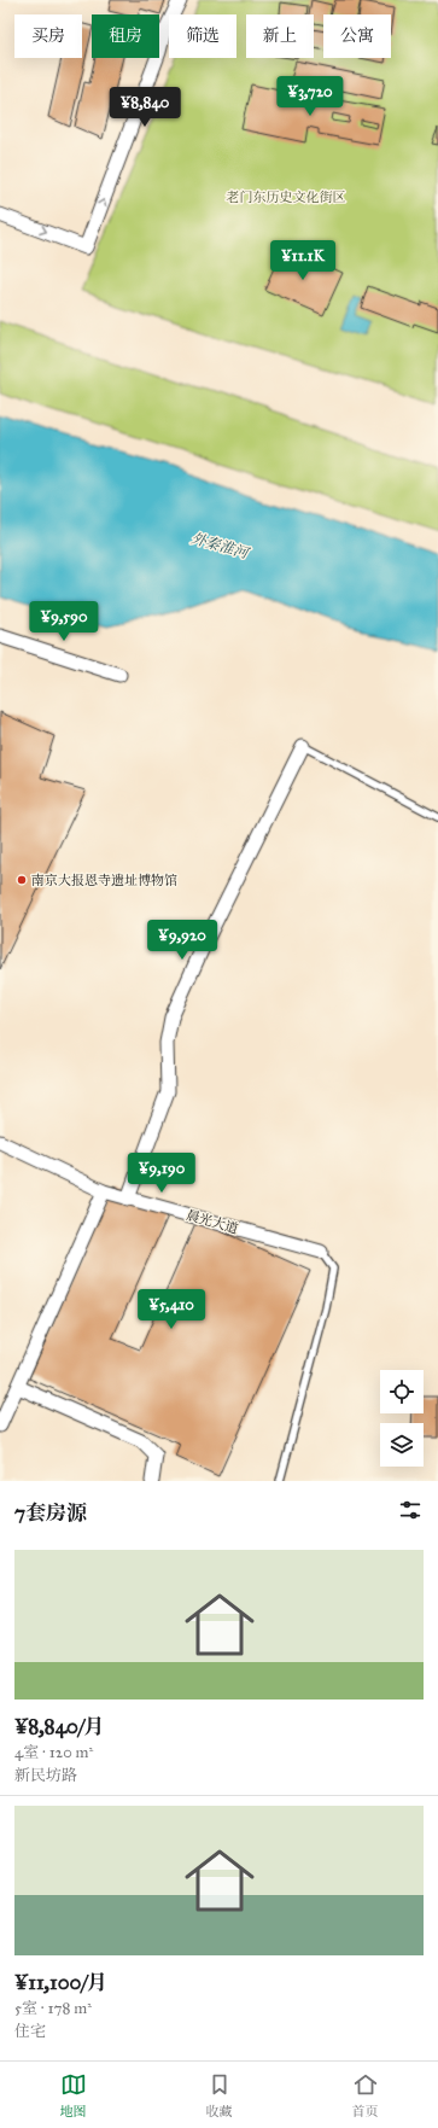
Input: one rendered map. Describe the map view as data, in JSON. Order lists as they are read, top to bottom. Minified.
{"streets":{"street":["晨光大道"]},"water":["外秦淮河"],"parks":["老门东历史文化街区"],"places":["南京大报恩寺遗址博物馆"],"page":{"chip":["买房","租房","筛选","新上","公寓"],"price":["¥3,720","¥8,840","¥11.1K","¥9,590","¥9,920","¥9,190","¥5,410"],"heading":"7套房源","list":[{"name":"¥8,840/月","note":"4室 · 120 m² · 新民坊路"},{"name":"¥11,100/月","note":"5室 · 178 m² · 住宅"}],"tabs":["地图","收藏","首页"]}}
